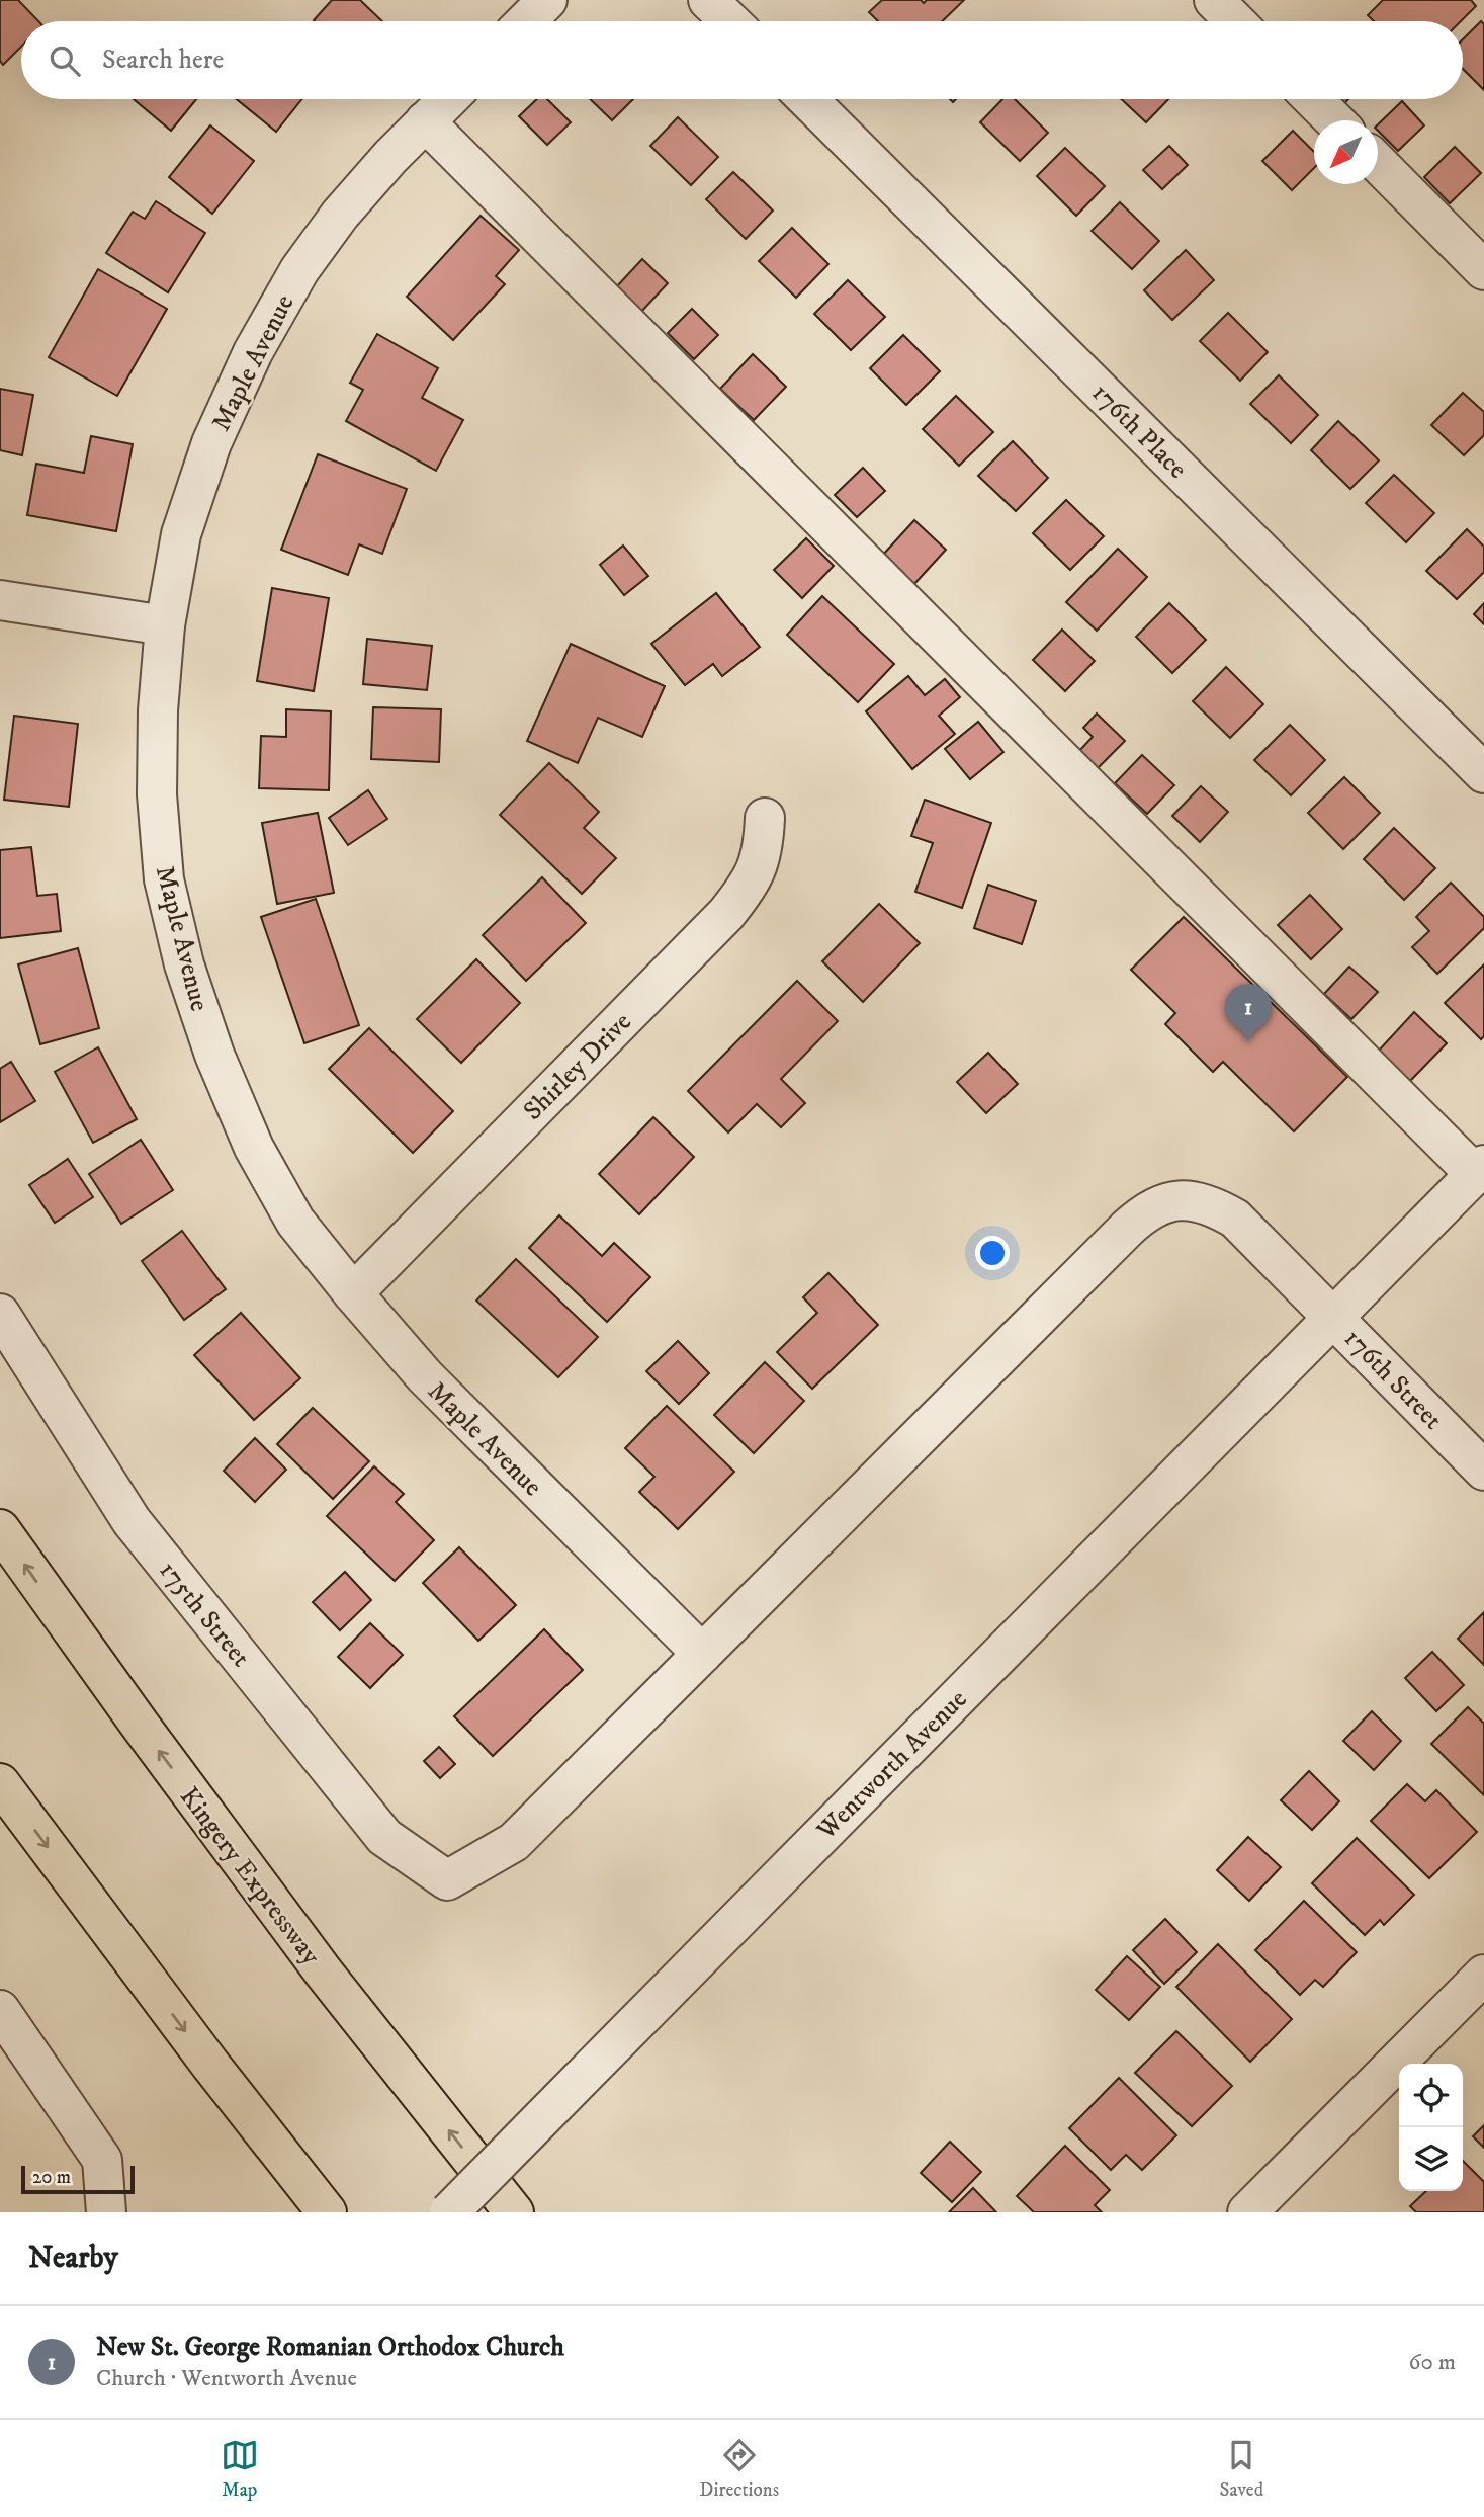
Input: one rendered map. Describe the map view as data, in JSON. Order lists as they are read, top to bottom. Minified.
{"streets":{"highway":["Kingery Expressway"],"street":["Maple Avenue","176th Place","Shirley Drive","176th Street","175th Street","Wentworth Avenue"]},"crossings":[["Maple Avenue","Shirley Drive"],["Maple Avenue","175th Street"],["176th Street","Wentworth Avenue"]],"scale_bar":"20 m","north":"bottom left","page":{"search":"Search here","pins":"1","scale":"20 m","heading":"Nearby","list":[{"mark":"1","name":"New St. George Romanian Orthodox Church","note":"Church · Wentworth Avenue","value":"60 m"}],"nav":["Map","Directions","Saved"]}}
